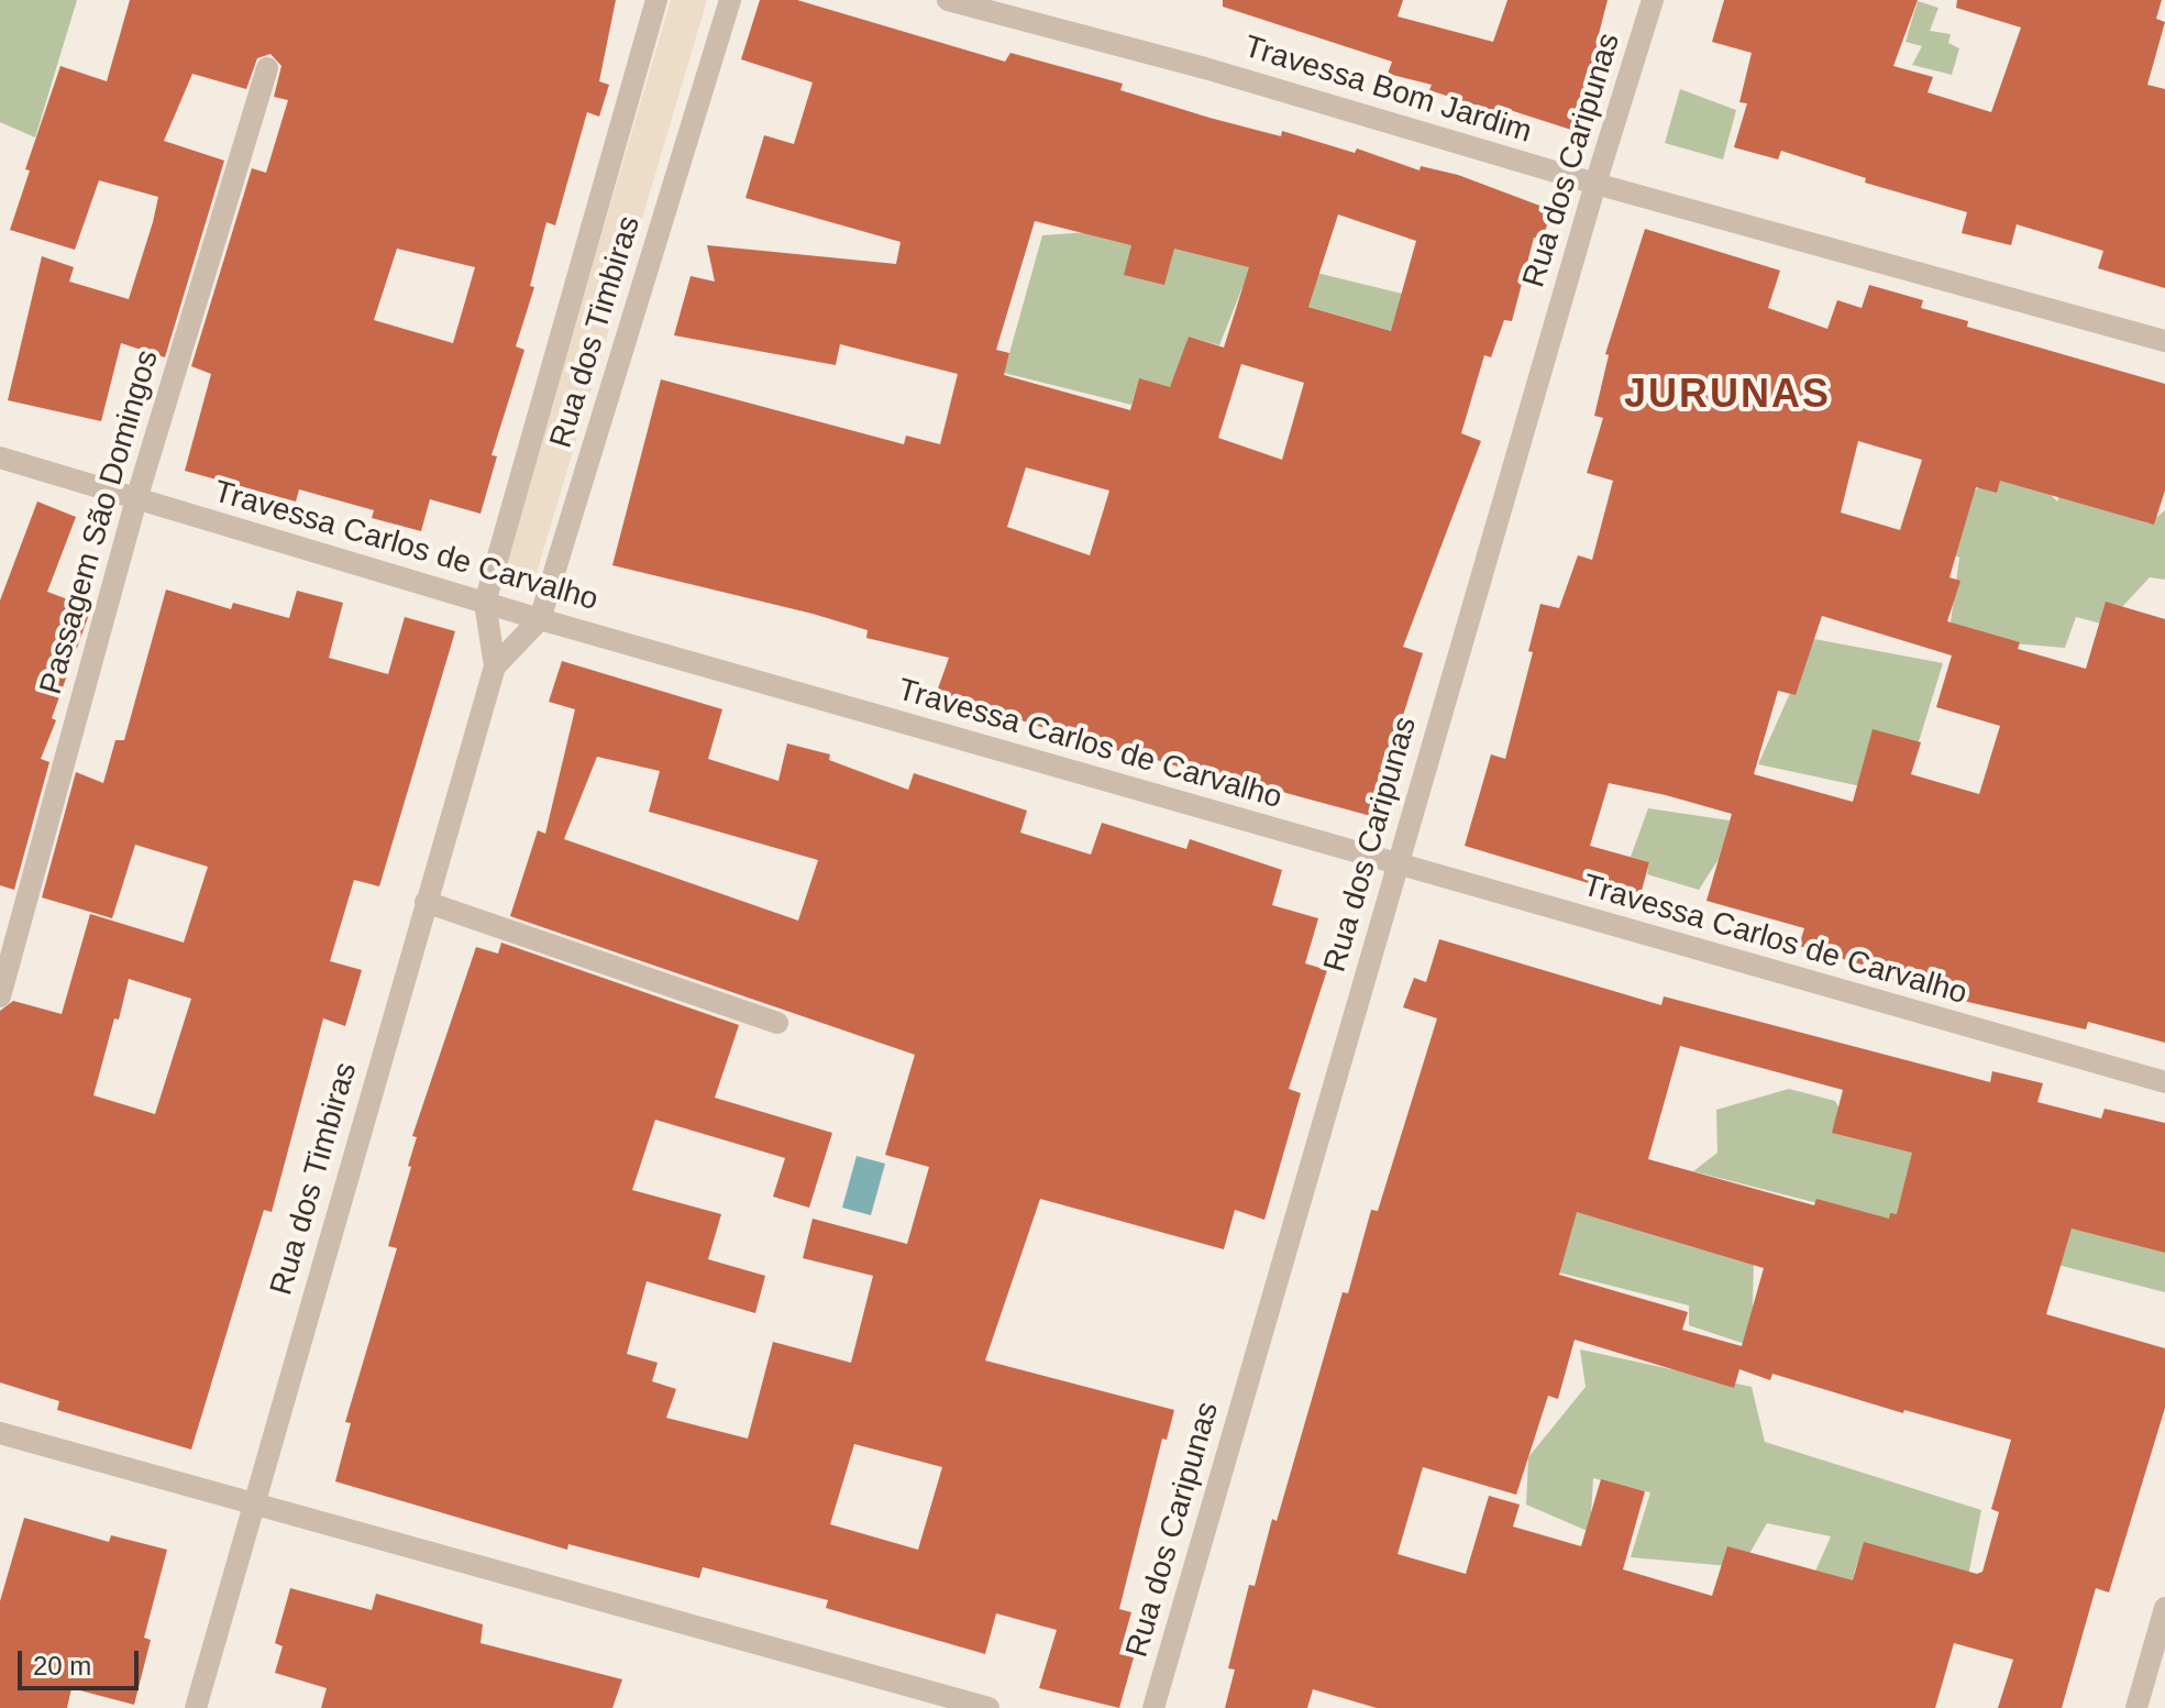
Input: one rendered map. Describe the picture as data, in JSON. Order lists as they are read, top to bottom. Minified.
{"streets":{"street":["Travessa Bom Jardim","Rua dos Caripunas","Rua dos Timbiras","Passagem São Domingos","Travessa Carlos de Carvalho"]},"crossings":[["Travessa Bom Jardim","Rua dos Caripunas"],["Rua dos Caripunas","Travessa Carlos de Carvalho"],["Rua dos Timbiras","Travessa Carlos de Carvalho"],["Passagem São Domingos","Travessa Carlos de Carvalho"]],"districts":["JURUNAS"],"scale_bar":"20 m"}
